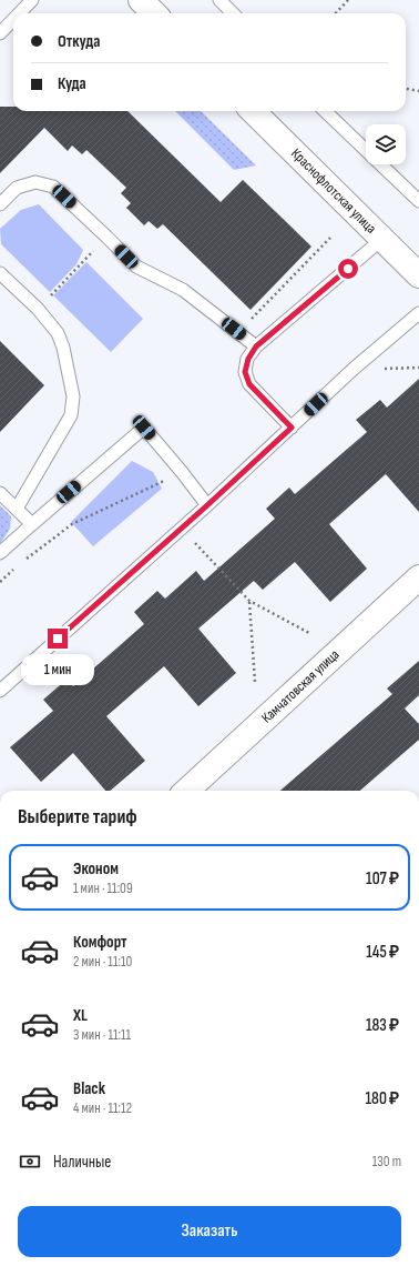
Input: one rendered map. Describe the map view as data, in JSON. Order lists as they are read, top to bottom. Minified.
{"streets":{"street":["Краснофлотская улица","Камчатовская улица"]},"page":{"banner":["Откуда","Куда"],"bubble":"1 мин","heading":"Выберите тариф","list":[{"name":"Эконом","note":"1 мин · 11:09","value":"107 ₽"},{"name":"Комфорт","note":"2 мин · 11:10","value":"145 ₽"},{"name":"XL","note":"3 мин · 11:11","value":"183 ₽"},{"name":"Black","note":"4 мин · 11:12","value":"180 ₽"}],"pay":["Наличные","130 m"],"buttons":"Заказать"}}
